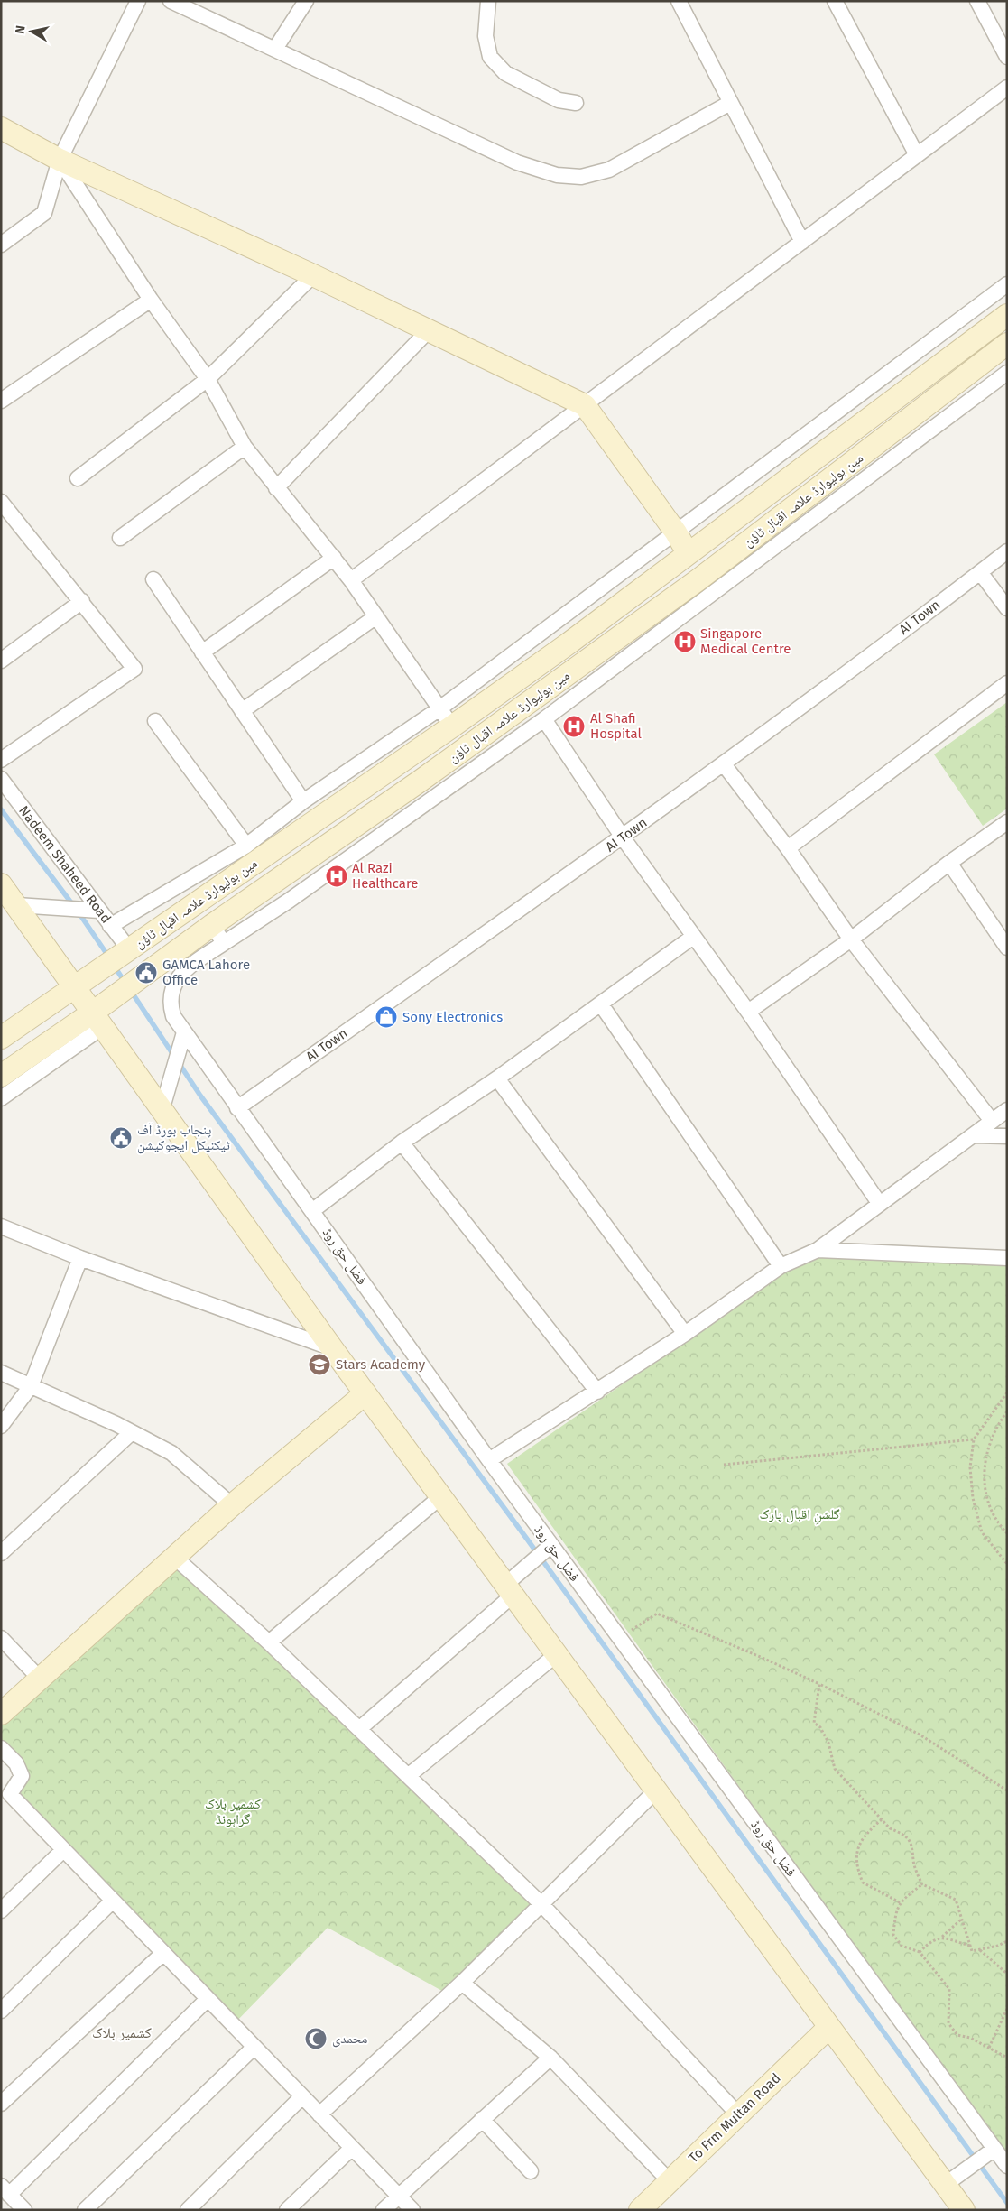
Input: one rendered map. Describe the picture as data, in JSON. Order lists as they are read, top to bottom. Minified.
{"streets":{"main road":["مین بولیوارڈ علامہ اقبال ٹاؤن","To Frm Multan Road"],"street":["AI Town","Nadeem Shaheed Road","فضل حق روڈ"]},"crossings":[["مین بولیوارڈ علامہ اقبال ٹاؤن","Nadeem Shaheed Road"],["AI Town","فضل حق روڈ"]],"districts":["کشمیر بلاک"],"parks":["گلشنِ اقبال پارک","کشمیر بلاک ﮔﺮﺍﮨﻮﻧﮉ"],"places":{"hospital":["Singapore Medical Centre","Al Shafi Hospital","Al Razi Healthcare"],"public building":["GAMCA Lahore Office","پنجاب بورڈ آف ٹیکنیکل ایجوکیشن"],"shop":["Sony Electronics"],"school or university":["Stars Academy"],"mosque":["محمدی"]},"north":"left"}
